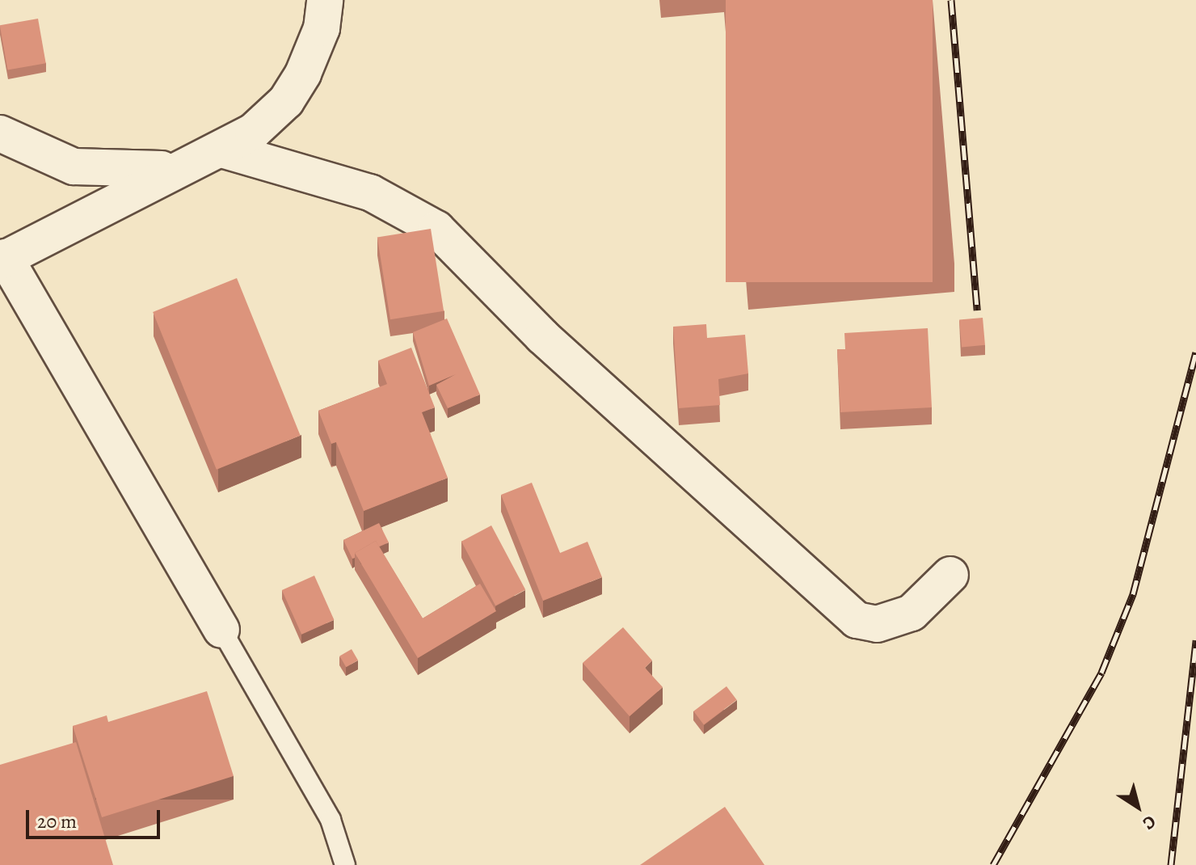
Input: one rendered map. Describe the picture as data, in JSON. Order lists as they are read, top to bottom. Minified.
{"scale_bar":"20 m","north":"bottom right"}
